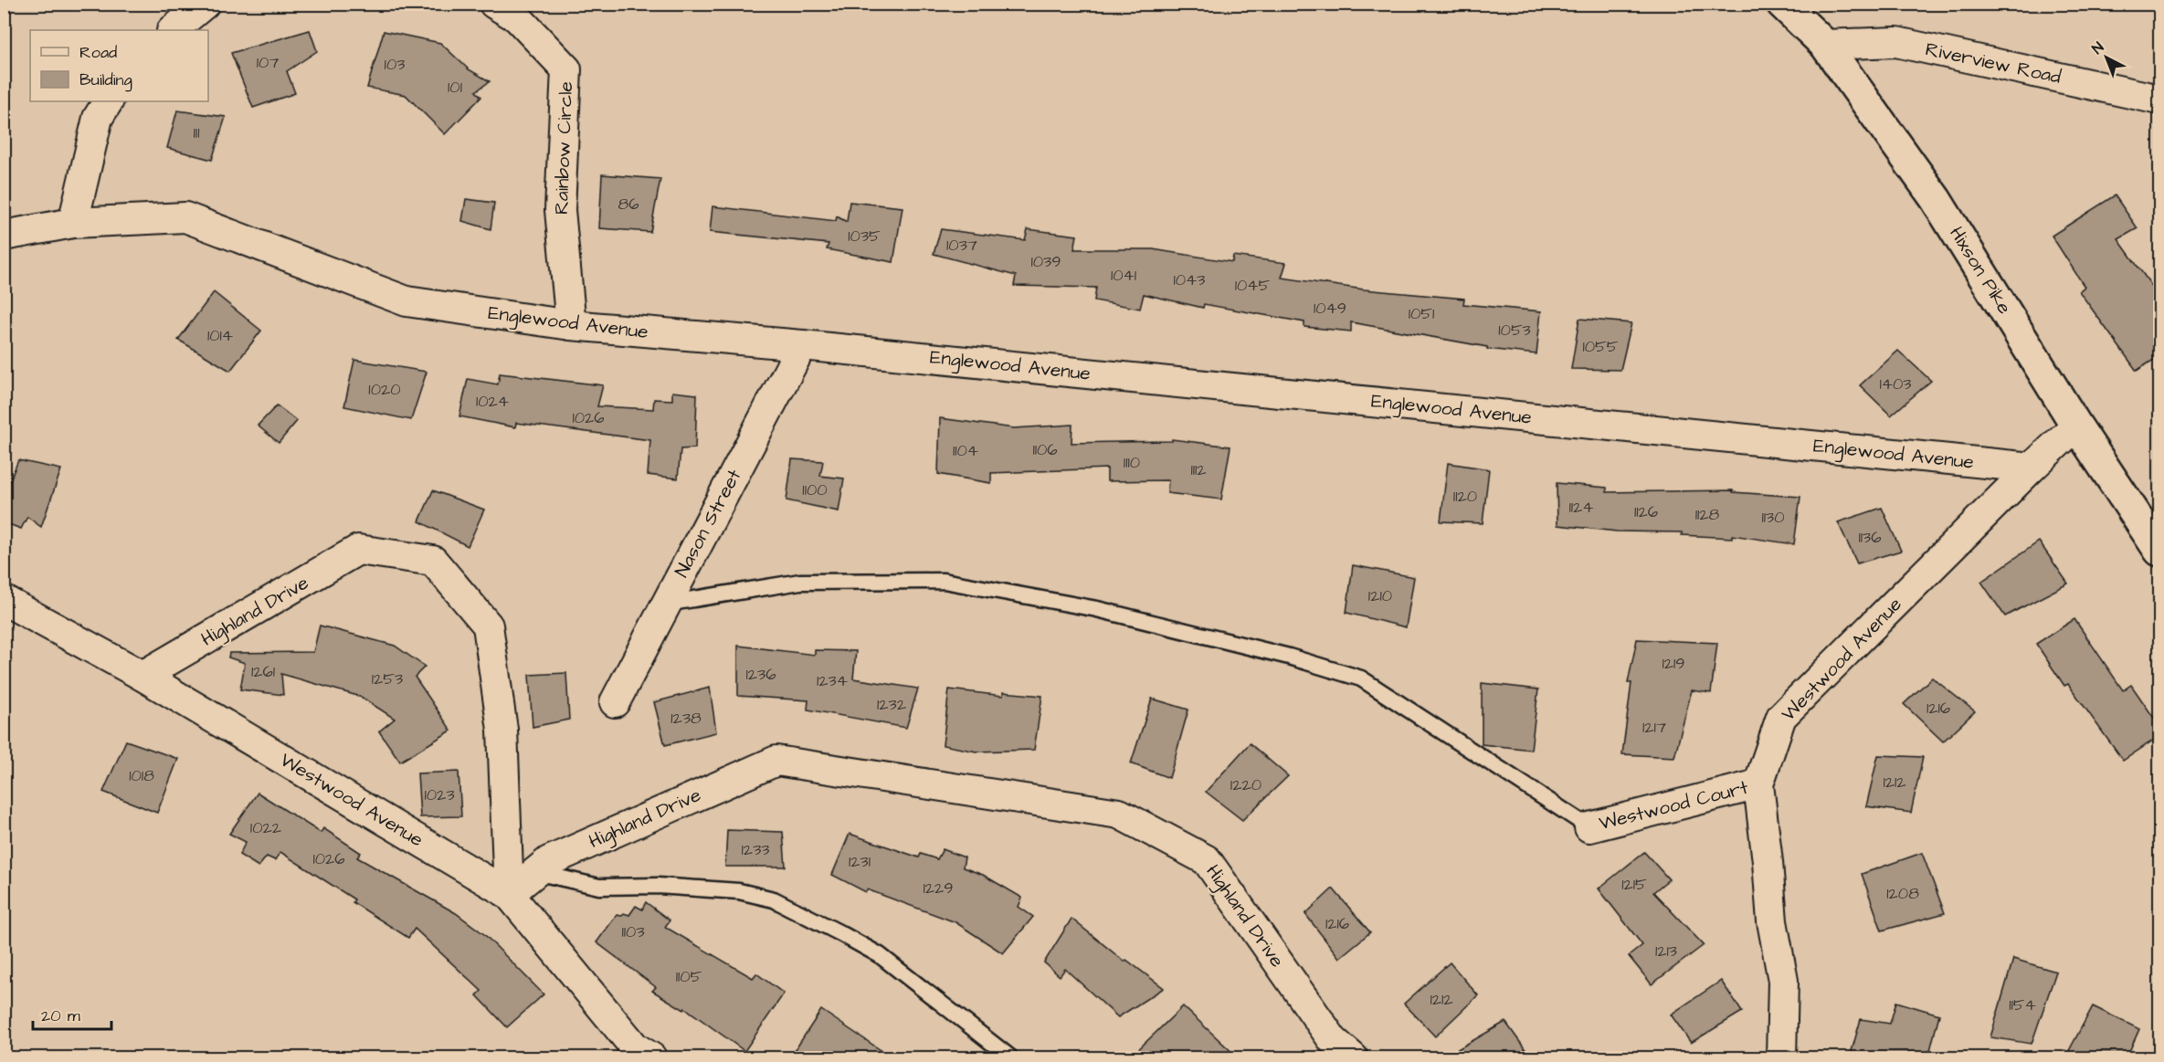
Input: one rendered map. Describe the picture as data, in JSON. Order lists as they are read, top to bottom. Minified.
{"streets":{"main road":["Hixson Pike"],"street":["Riverview Road","Rainbow Circle","Englewood Avenue","Nason Street","Highland Drive","Westwood Avenue","Westwood Court"]},"crossings":[["Riverview Road","Hixson Pike"],["Rainbow Circle","Englewood Avenue"],["Hixson Pike","Westwood Avenue"],["Englewood Avenue","Nason Street"],["Englewood Avenue","Westwood Avenue"],["Highland Drive","Westwood Avenue"],["Westwood Avenue","Westwood Court"]],"house_numbers":["107","103","101","111","86","1035","1037","1039","1041","1043","1045","1049","1051","1053","1014","1055","1403","1020","1024","1026","1106","1104","1110","1112","1100","1120","1124","1126","1128","1130","1136","1210","1219","1261","1236","1253","1234","1232","1216","1238","1217","1018","1212","1220","1023","1022","1233","1026","1231","1215","1229","1208","1216","1103","1213","1105","1212","1154"],"legend":["Road","Building"],"scale_bar":"20 m","north":"top left"}
